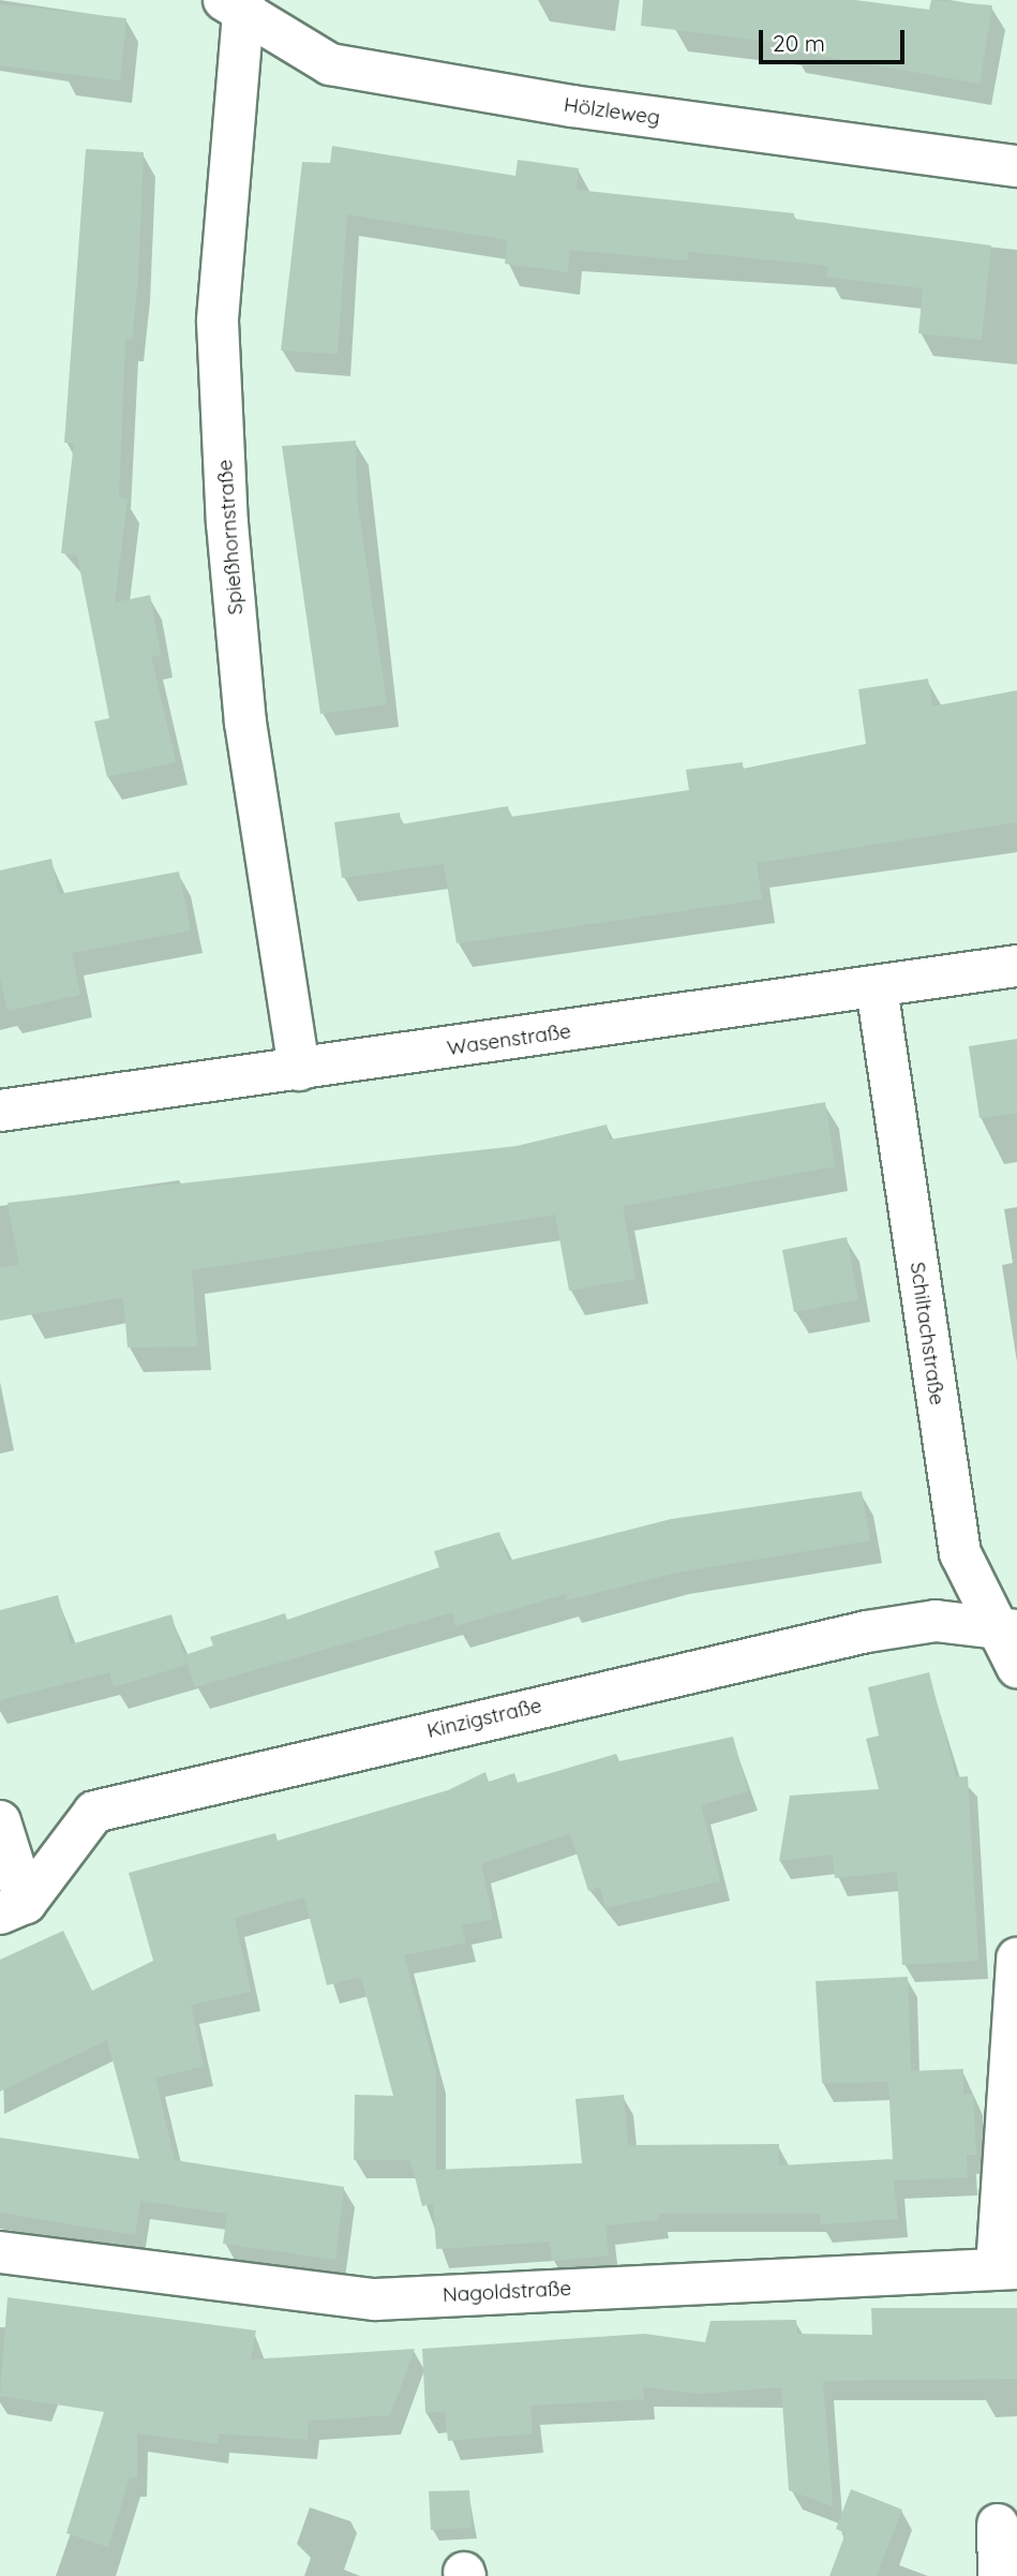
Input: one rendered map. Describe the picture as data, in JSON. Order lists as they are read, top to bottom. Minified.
{"streets":{"street":["Hölzleweg","Spießhornstraße","Wasenstraße","Schiltachstraße","Kinzigstraße","Nagoldstraße"]},"crossings":[["Hölzleweg","Spießhornstraße"],["Spießhornstraße","Wasenstraße"],["Wasenstraße","Schiltachstraße"],["Schiltachstraße","Kinzigstraße"]],"scale_bar":"20 m"}
